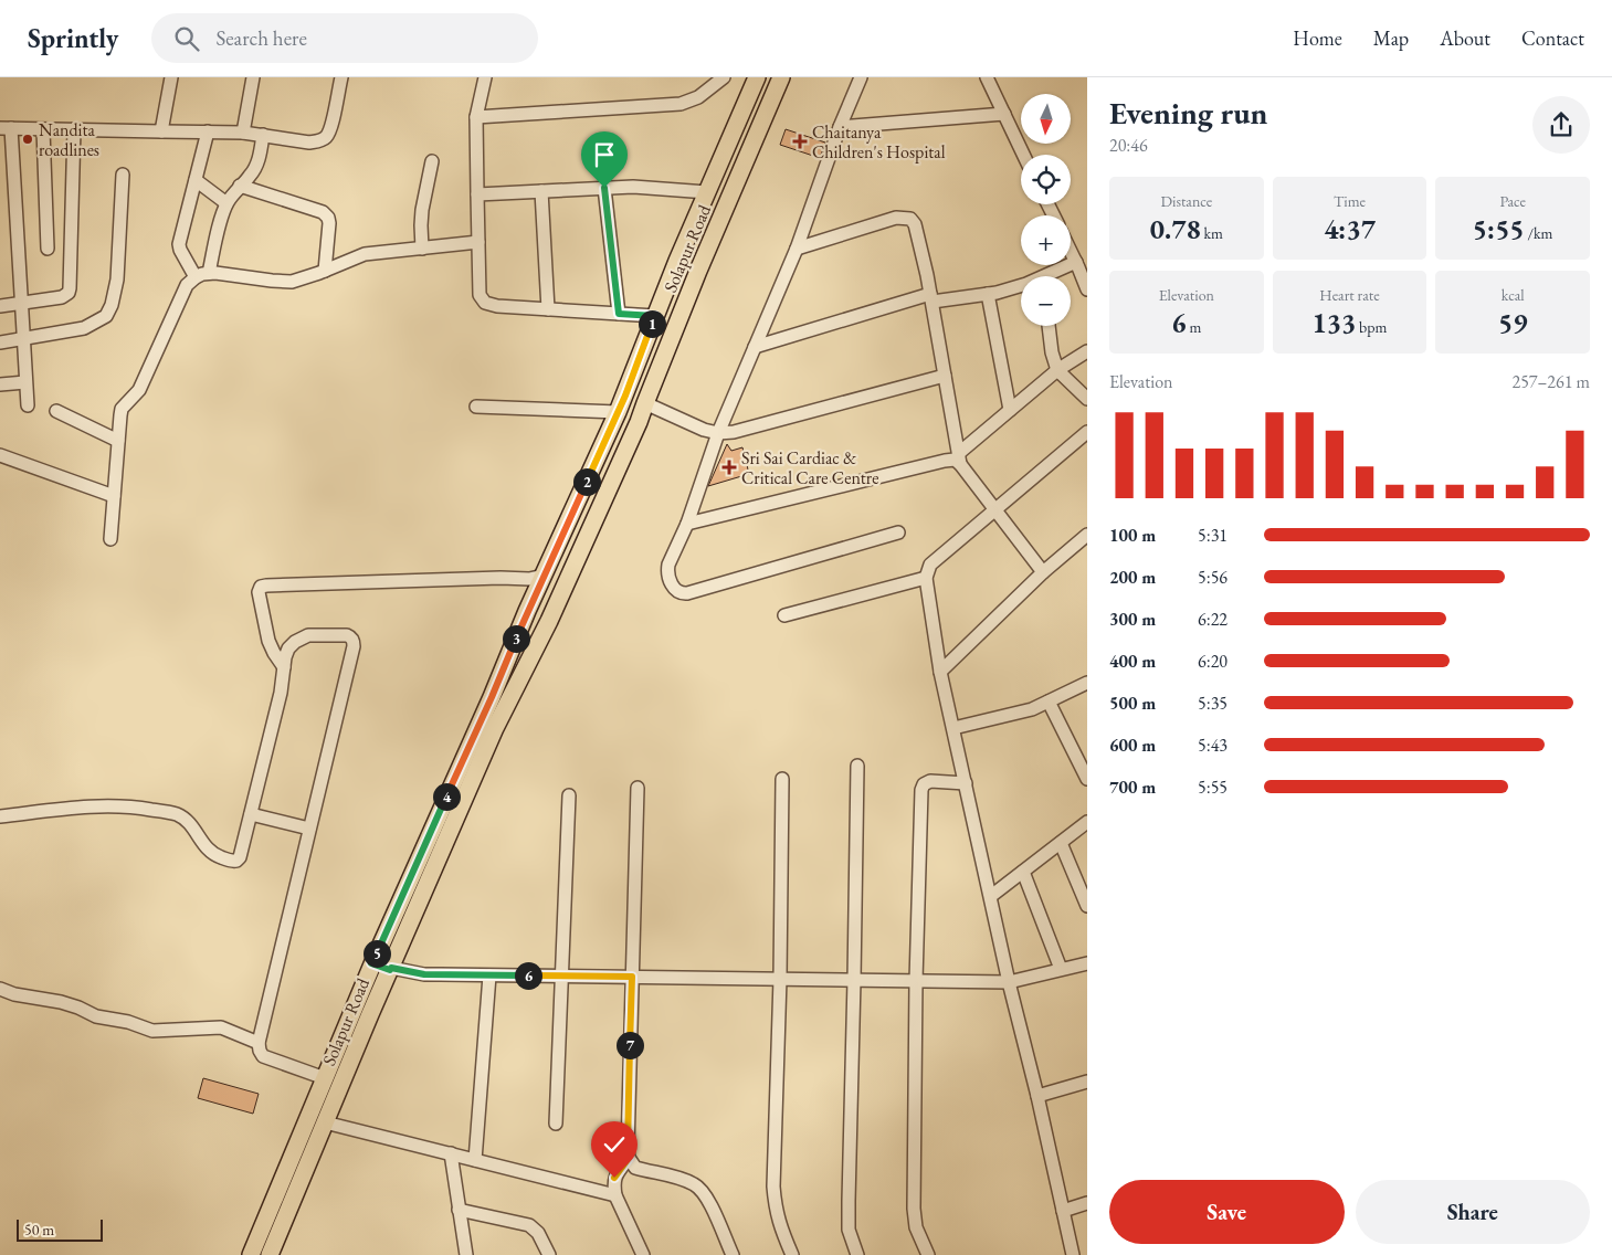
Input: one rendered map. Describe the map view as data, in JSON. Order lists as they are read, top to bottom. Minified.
{"streets":{"main road":["Solapur Road"]},"places":{"other":["Nandita roadlines"],"health":["Chaitanya Children's Hospital","Sri Sai Cardiac & Critical Care Centre"]},"scale_bar":"50 m","north":"bottom","page":{"header":"Sprintly","search":"Search here","nav":["Home","Map","About","Contact"],"heading":["Evening run","20:46"],"map_buttons":["+","−"],"stats":[["Distance","0.78 km"],["Time","4:37"],["Pace","5:55 /km"],["Elevation","6 m"],["Heart rate","133 bpm"],["kcal","59"]],"pins":["1","2","3","4","5","6","7"],"chart":["Elevation","257–261 m"],"list":[{"name":"100 m","note":"5:31"},{"name":"200 m","note":"5:56"},{"name":"300 m","note":"6:22"},{"name":"400 m","note":"6:20"},{"name":"500 m","note":"5:35"},{"name":"600 m","note":"5:43"},{"name":"700 m","note":"5:55"}],"buttons":["Save","Share"],"scale":"50 m"}}
